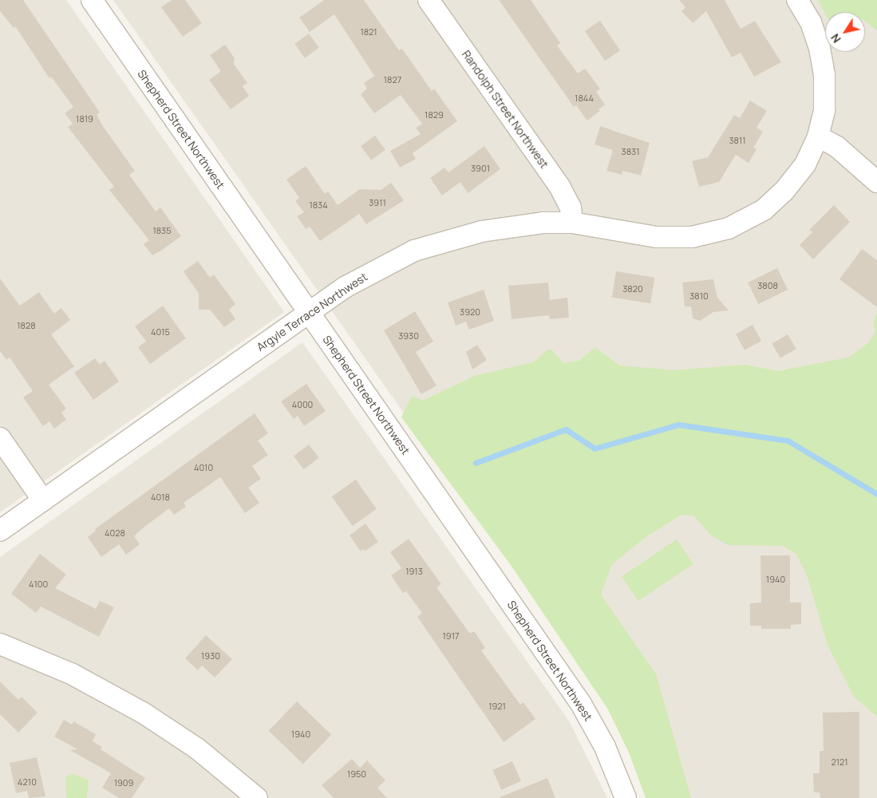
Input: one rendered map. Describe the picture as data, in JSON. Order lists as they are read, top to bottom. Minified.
{"streets":{"street":["Randolph Street Northwest","Shepherd Street Northwest","Argyle Terrace Northwest"]},"crossings":[["Randolph Street Northwest","Argyle Terrace Northwest"],["Shepherd Street Northwest","Argyle Terrace Northwest"]],"house_numbers":["1821","1827","1844","1829","1819","3811","3831","3901","3911","1834","1835","3808","3820","3810","3920","1828","4015","3930","4000","4010","4018","4028","1913","1940","4100","1917","1930","1921","1940","2121","1950","4210","1909"],"north":"bottom left"}
